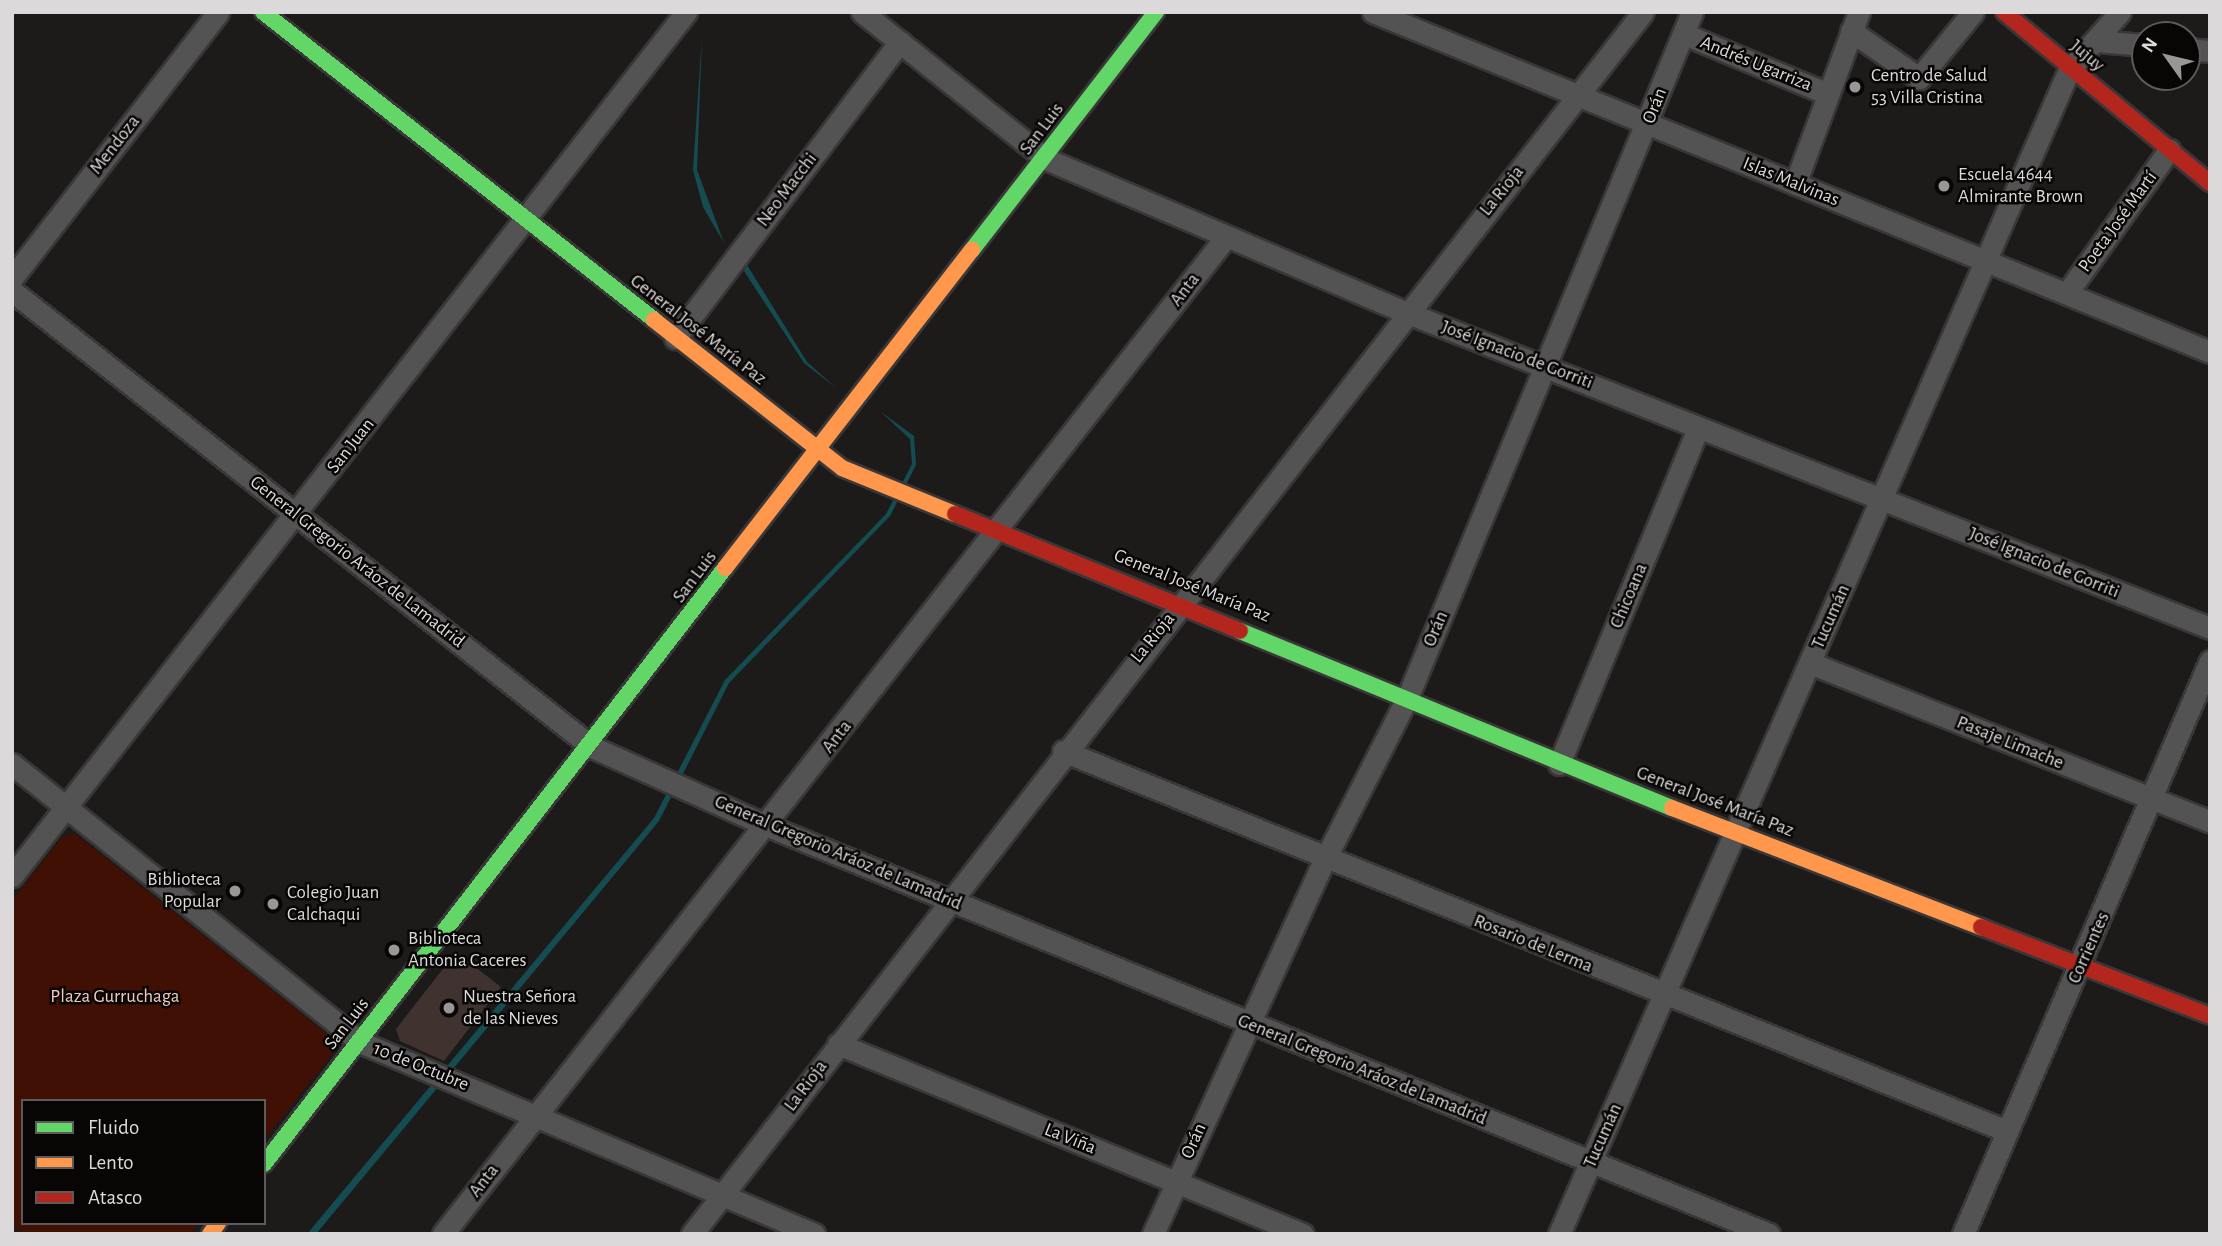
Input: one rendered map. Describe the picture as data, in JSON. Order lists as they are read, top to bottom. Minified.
{"streets":{"street":["Jujuy","Andrés Ugarriza","Orán","San Luis","Mendoza","Islas Malvinas","Neo Macchi","La Rioja","Poeta José Martí","Anta","General José María Paz","José Ignacio de Gorriti","San Juan","General Gregorio Aráoz de Lamadrid","Chicoana","Tucumán","Pasaje Limache","Rosario de Lerma","Corrientes","10 de Octubre","La Viña"]},"crossings":[["Jujuy","Poeta José Martí"],["Jujuy","Tucumán"],["Andrés Ugarriza","Orán"],["Orán","Islas Malvinas"],["Orán","General José María Paz"],["Orán","José Ignacio de Gorriti"],["Orán","General Gregorio Aráoz de Lamadrid"],["Orán","Rosario de Lerma"],["Orán","La Viña"],["San Luis","General José María Paz"],["San Luis","José Ignacio de Gorriti"],["San Luis","General Gregorio Aráoz de Lamadrid"],["San Luis","10 de Octubre"],["Islas Malvinas","La Rioja"],["Islas Malvinas","Poeta José Martí"],["Islas Malvinas","Tucumán"],["Neo Macchi","General José María Paz"],["Neo Macchi","José Ignacio de Gorriti"],["La Rioja","General José María Paz"],["La Rioja","José Ignacio de Gorriti"],["La Rioja","General Gregorio Aráoz de Lamadrid"],["La Rioja","Rosario de Lerma"],["La Rioja","10 de Octubre"],["La Rioja","La Viña"],["Anta","General José María Paz"],["Anta","José Ignacio de Gorriti"],["Anta","General Gregorio Aráoz de Lamadrid"],["Anta","10 de Octubre"],["General José María Paz","San Juan"],["General José María Paz","Chicoana"],["General José María Paz","Tucumán"],["General José María Paz","Corrientes"],["José Ignacio de Gorriti","Chicoana"],["José Ignacio de Gorriti","Tucumán"],["San Juan","General Gregorio Aráoz de Lamadrid"],["San Juan","10 de Octubre"],["General Gregorio Aráoz de Lamadrid","Tucumán"],["Tucumán","Pasaje Limache"],["Tucumán","Rosario de Lerma"],["Pasaje Limache","Corrientes"],["Rosario de Lerma","Corrientes"]],"parks":["Plaza Gurruchaga"],"places":["Centro de Salud 53 Villa Cristina","Escuela 4644 Almirante Brown","Biblioteca Popular","Colegio Juan Calchaqui","Biblioteca Antonia Caceres","Nuestra Señora de las Nieves"],"legend":["Fluido","Lento","Atasco"],"north":"top left"}
